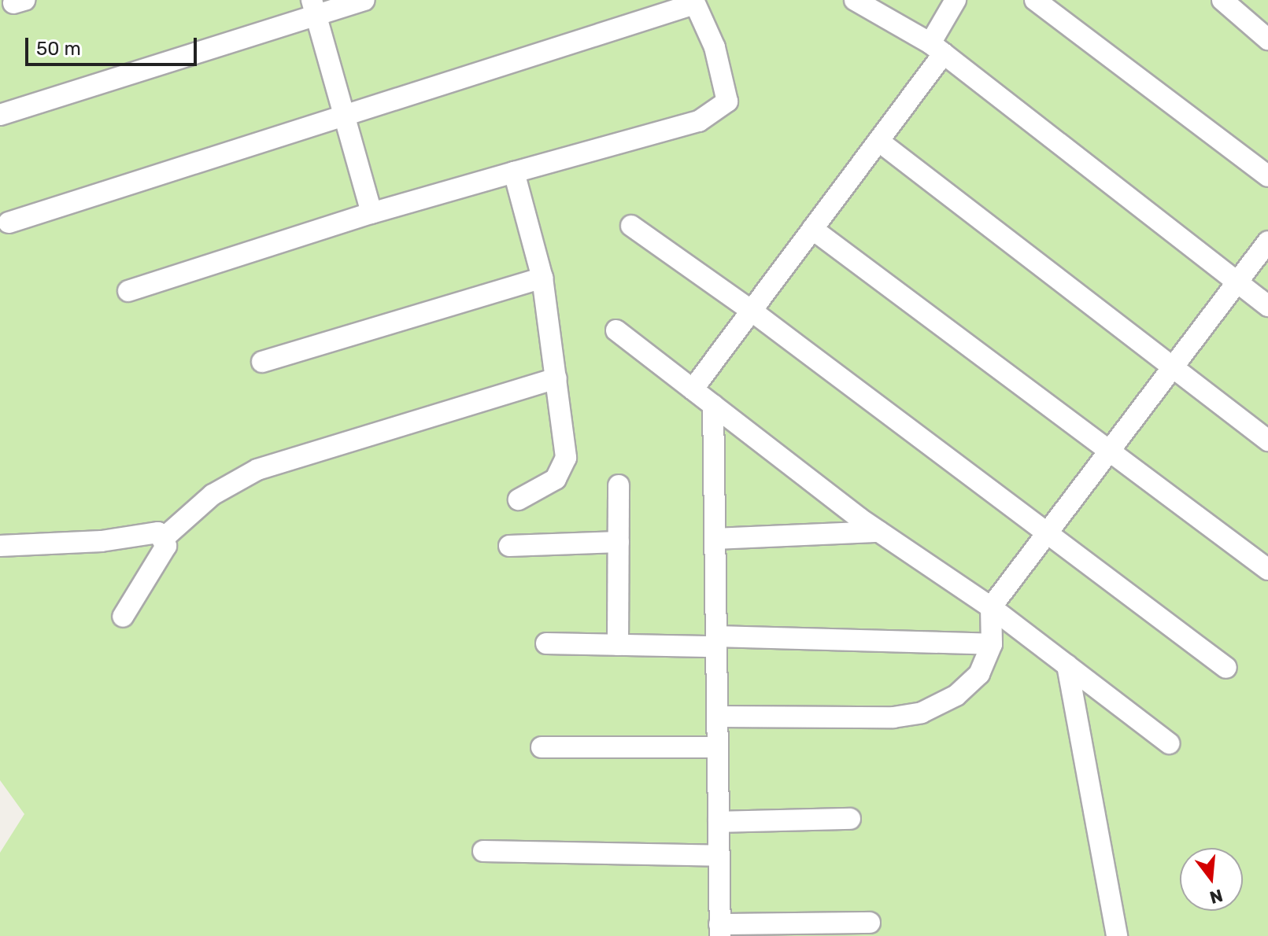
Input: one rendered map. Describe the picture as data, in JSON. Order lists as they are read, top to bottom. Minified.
{"scale_bar":"50 m","north":"bottom"}
